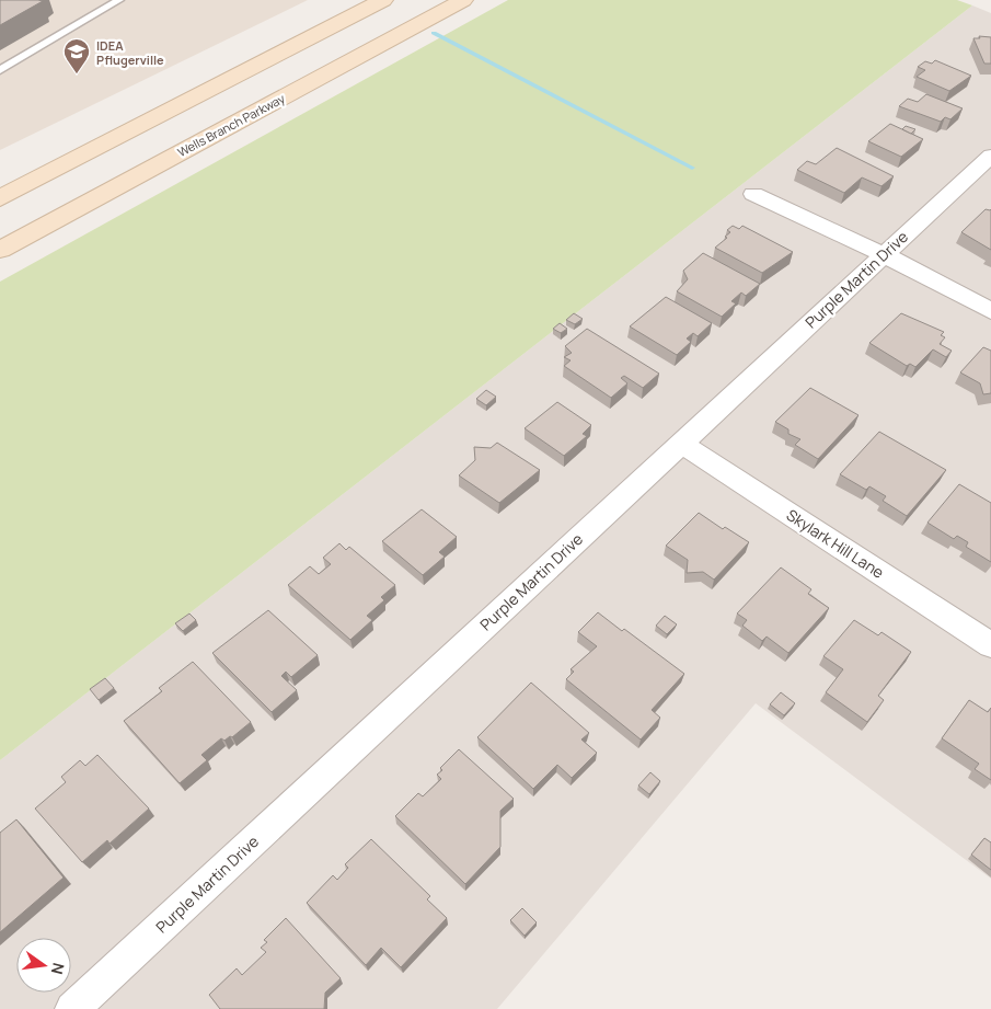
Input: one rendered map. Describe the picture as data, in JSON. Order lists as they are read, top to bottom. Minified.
{"streets":{"street":["Wells Branch Parkway","Purple Martin Drive","Skylark Hill Lane"]},"crossings":[["Purple Martin Drive","Skylark Hill Lane"]],"places":{"school or university":["IDEA Pflugerville"]},"north":"right"}
